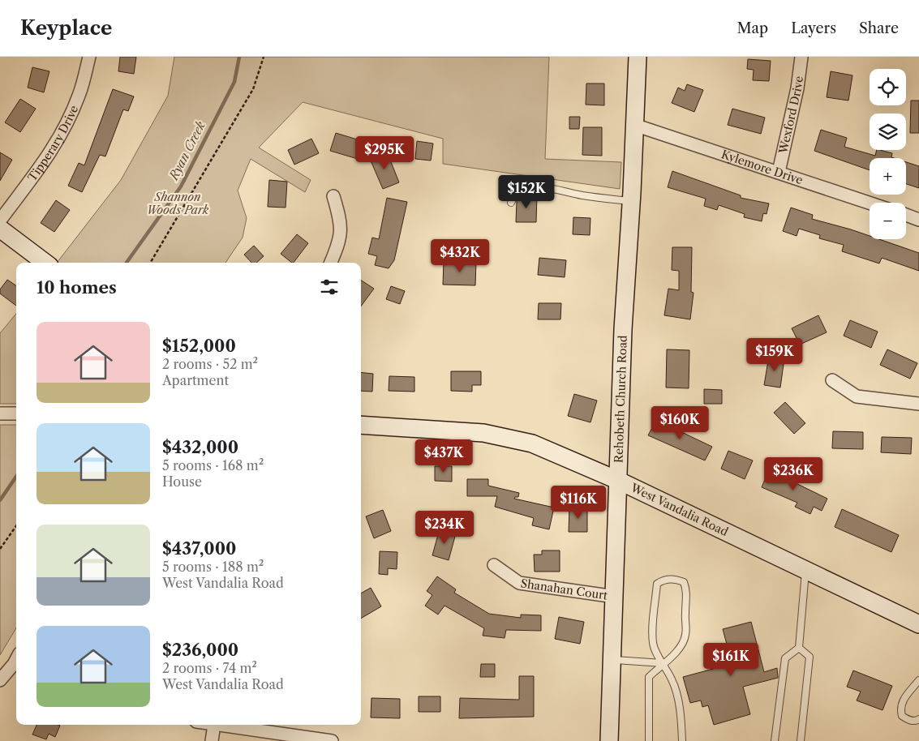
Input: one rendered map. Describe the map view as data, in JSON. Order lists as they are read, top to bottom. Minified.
{"streets":{"street":["Wexford Drive","Tipperary Drive","Kylemore Drive","Rehobeth Church Road","West Vandalia Road","Shanahan Court"]},"crossings":[["Wexford Drive","Kylemore Drive"],["Kylemore Drive","Rehobeth Church Road"],["Rehobeth Church Road","West Vandalia Road"],["Rehobeth Church Road","Shanahan Court"]],"water":["Ryan Creek"],"parks":["Shannon Woods Park"],"page":{"header":"Keyplace","nav":["Map","Layers","Share"],"map_buttons":["+","−"],"price":["$295K","$152K","$432K","$159K","$160K","$437K","$236K","$116K","$234K","$161K"],"heading":"10 homes","list":[{"name":"$152,000","note":"2 rooms · 52 m² · Apartment"},{"name":"$432,000","note":"5 rooms · 168 m² · House"},{"name":"$437,000","note":"5 rooms · 188 m² · West Vandalia Road"},{"name":"$236,000","note":"2 rooms · 74 m² · West Vandalia Road"}]}}
